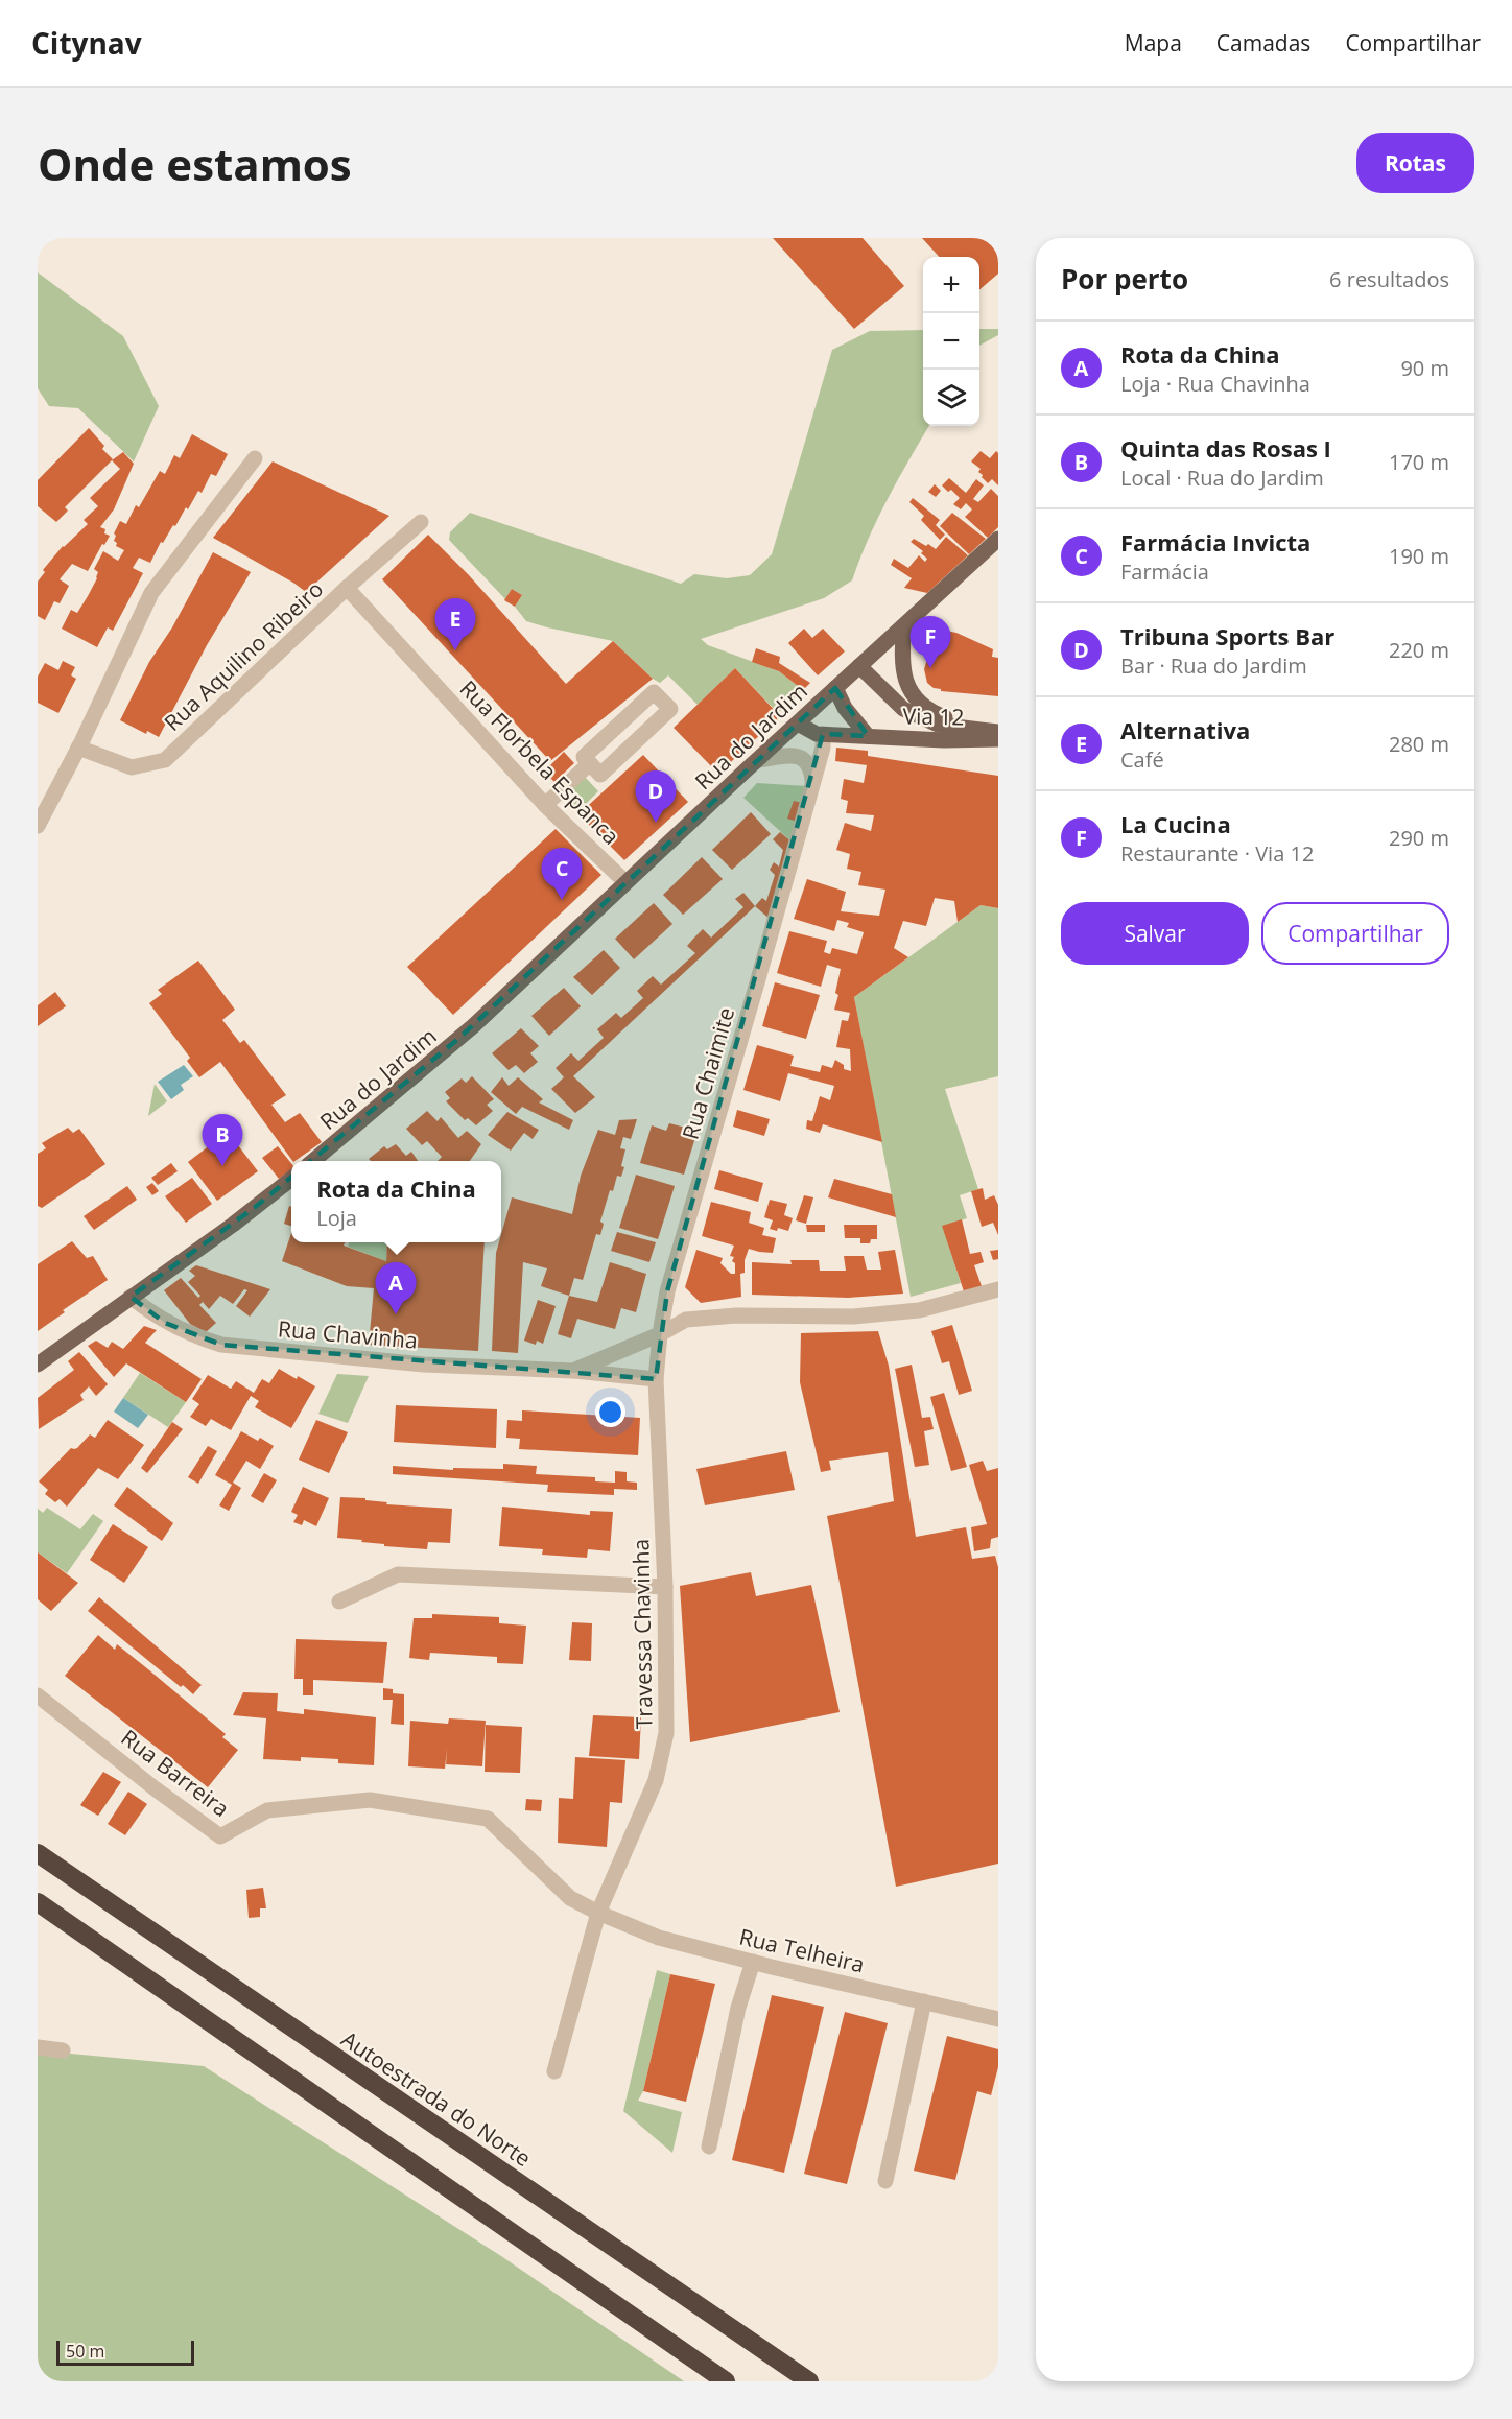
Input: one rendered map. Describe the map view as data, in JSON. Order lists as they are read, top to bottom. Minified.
{"streets":{"highway":["Autoestrada do Norte"],"main road":["Via 12","Rua do Jardim"],"street":["Rua Aquilino Ribeiro","Rua Florbela Espanca","Rua Chaimite","Rua Chavinha","Travessa Chavinha","Rua Barreira","Rua Telheira"]},"crossings":[["Rua Aquilino Ribeiro","Rua Florbela Espanca"],["Via 12","Rua do Jardim"],["Via 12","Rua Chaimite"],["Rua do Jardim","Rua Florbela Espanca"],["Rua Chaimite","Rua Chavinha"],["Rua Chaimite","Travessa Chavinha"],["Rua Chavinha","Travessa Chavinha"],["Travessa Chavinha","Rua Barreira"],["Travessa Chavinha","Rua Telheira"],["Rua Barreira","Rua Telheira"]],"scale_bar":"50 m","page":{"header":"Citynav","nav":["Mapa","Camadas","Compartilhar"],"buttons":["Rotas",["Salvar","Compartilhar"]],"title":"Onde estamos","heading":["Por perto","6 resultados"],"map_buttons":["+","−"],"list":[{"mark":"A","name":"Rota da China","note":"Loja · Rua Chavinha","value":"90 m"},{"mark":"B","name":"Quinta das Rosas I","note":"Local · Rua do Jardim","value":"170 m"},{"mark":"C","name":"Farmácia Invicta","note":"Farmácia","value":"190 m"},{"mark":"D","name":"Tribuna Sports Bar","note":"Bar · Rua do Jardim","value":"220 m"},{"mark":"E","name":"Alternativa","note":"Café","value":"280 m"},{"mark":"F","name":"La Cucina","note":"Restaurante · Via 12","value":"290 m"}],"pins":["E","F","D","C","B","A"],"popup":["Rota da China","Loja"],"scale":"50 m"}}
